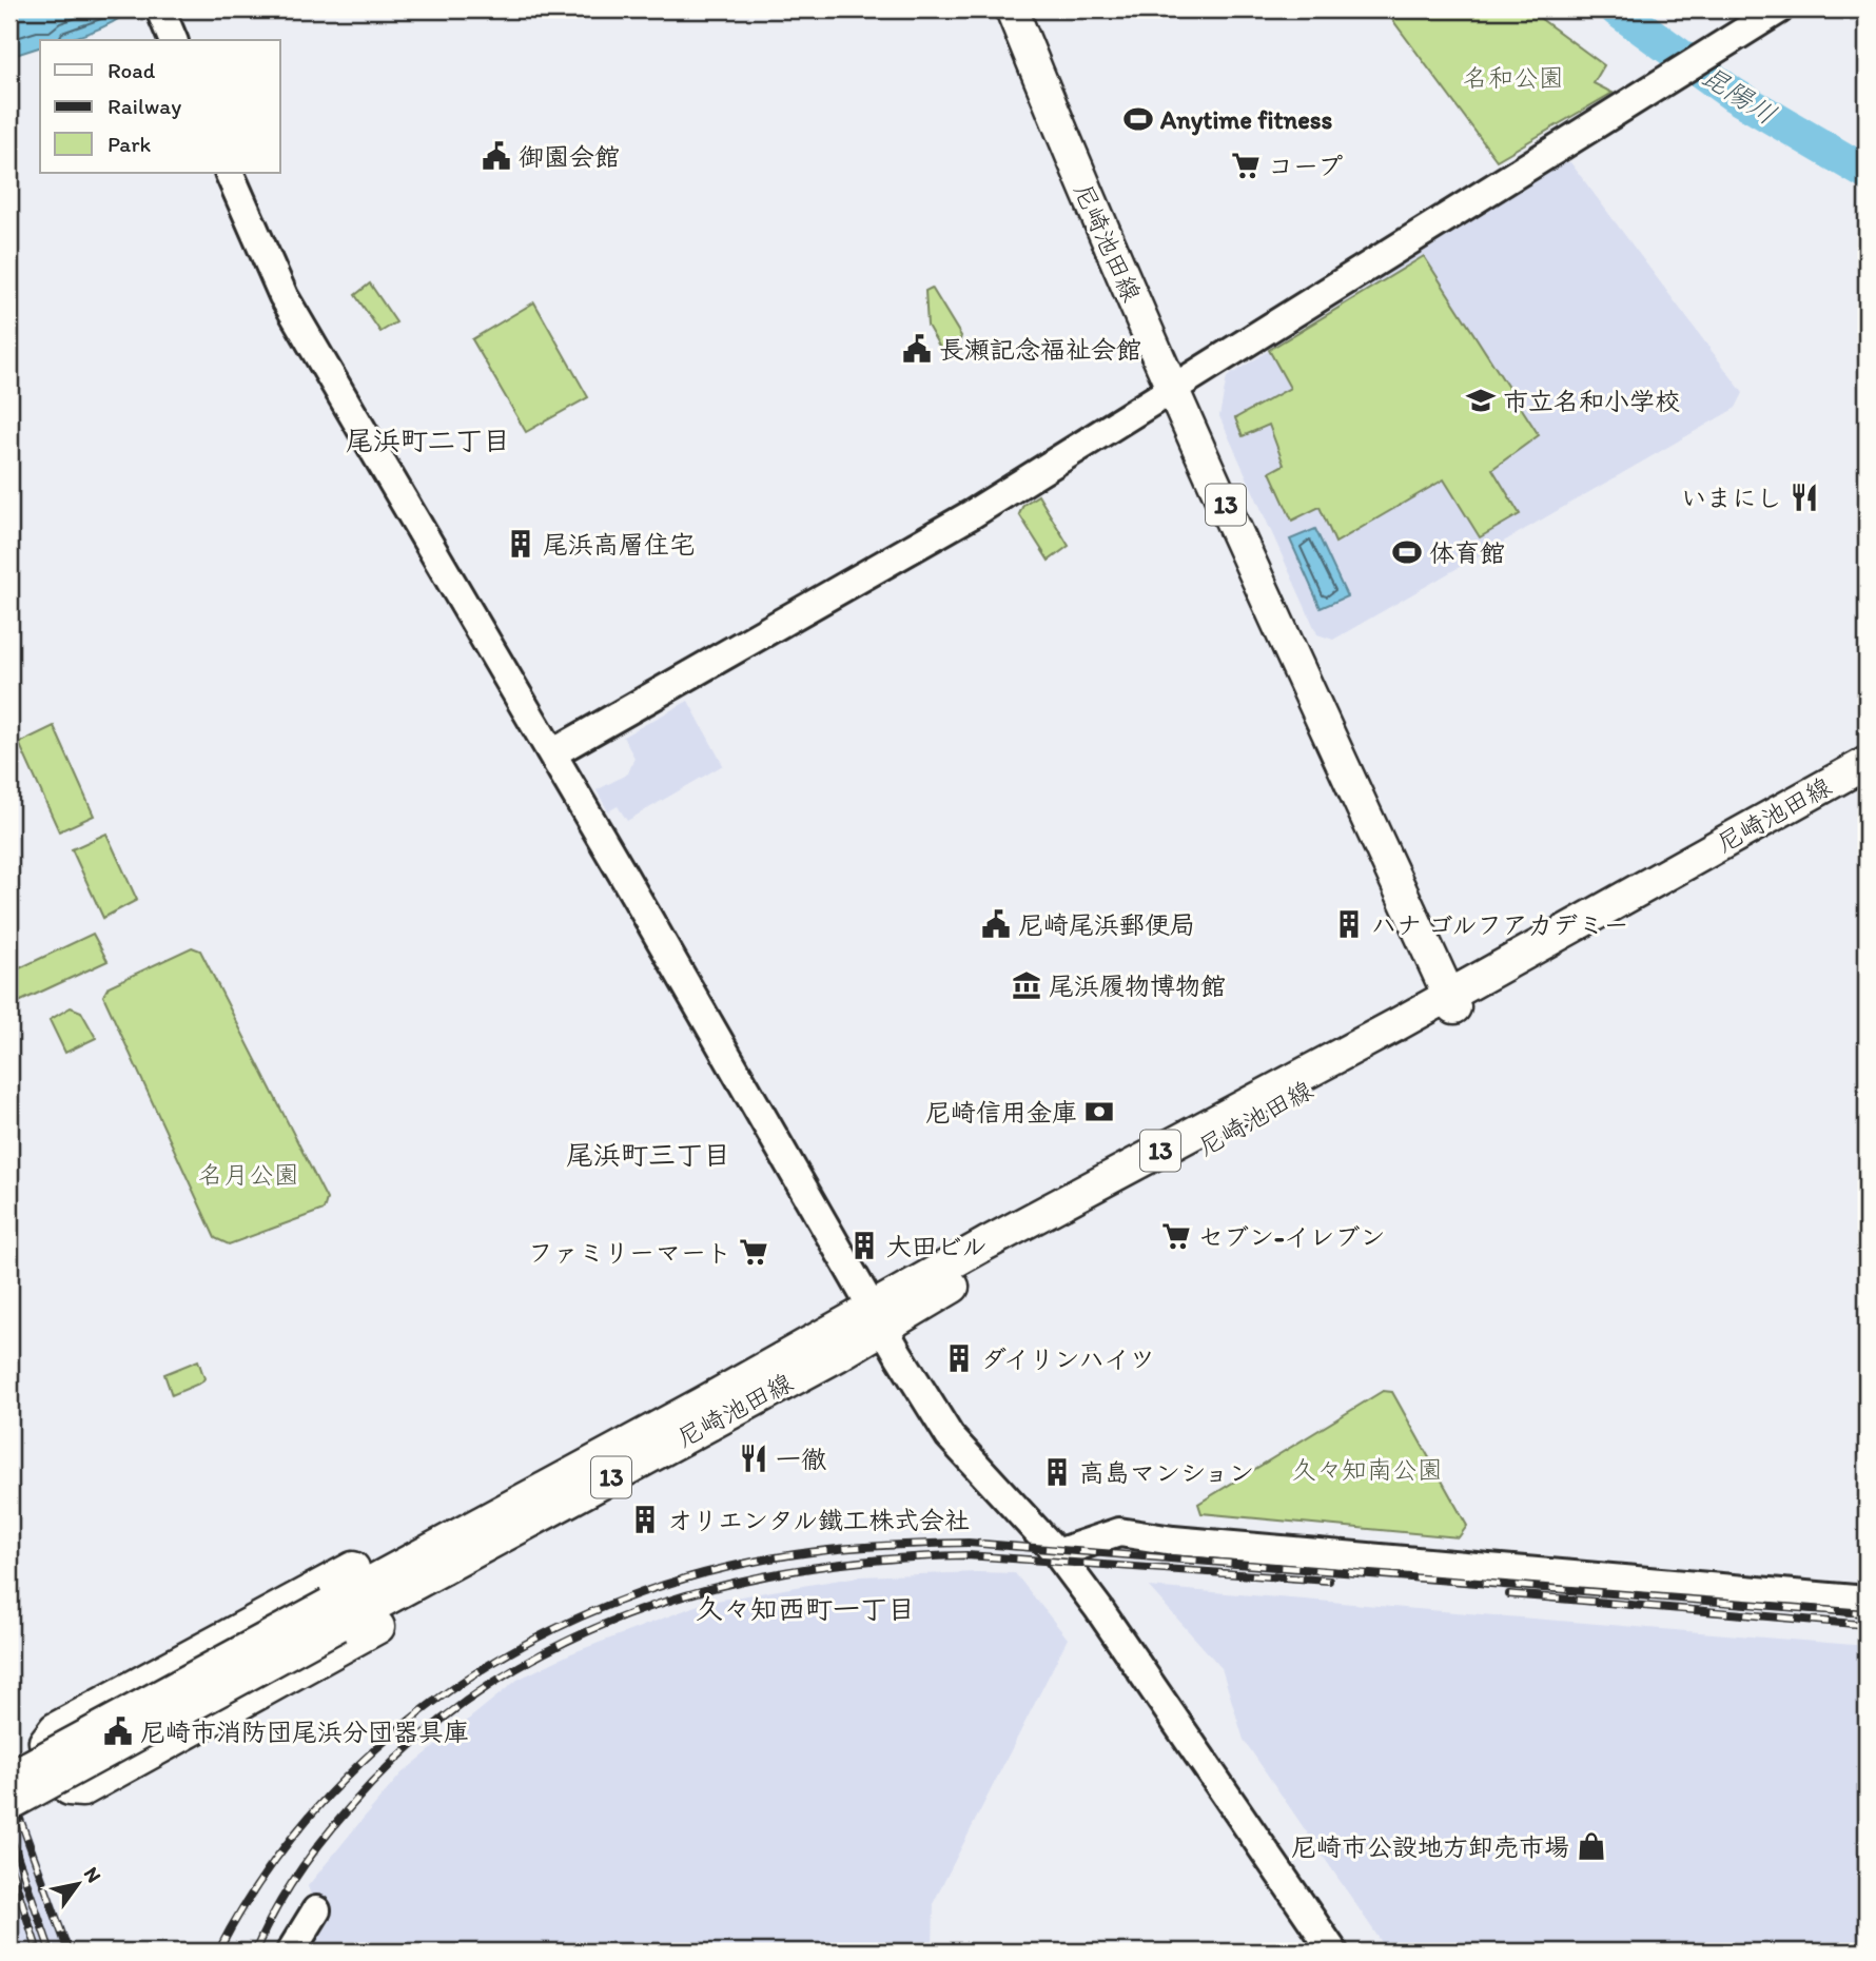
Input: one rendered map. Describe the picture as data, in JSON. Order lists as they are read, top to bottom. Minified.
{"streets":{"main road":["尼崎池田線","13"]},"districts":["尾浜町二丁目","尾浜町三丁目","久々知西町一丁目"],"water":["昆陽川"],"parks":["名和公園","名月公園","久々知南公園"],"places":{"sports":["Anytime fitness","体育館"],"public building":["御園会館","長瀬記念福祉会館","尼崎尾浜郵便局","尼崎市消防団尾浜分団器具庫"],"supermarket":["コープ","セブン-イレブン","ファミリーマート"],"school or university":["市立名和小学校"],"restaurant":["いまにし","一徹"],"building":["尾浜高層住宅","ハナ ゴルフアカデミー","大田ビル","ダイリンハイツ","高島マンション","オリエンタル鐵工株式会社"],"museum":["尾浜履物博物館"],"bank":["尼崎信用金庫"],"shop":["尼崎市公設地方卸売市場"]},"legend":["Road","Railway","Park"],"north":"top right"}
